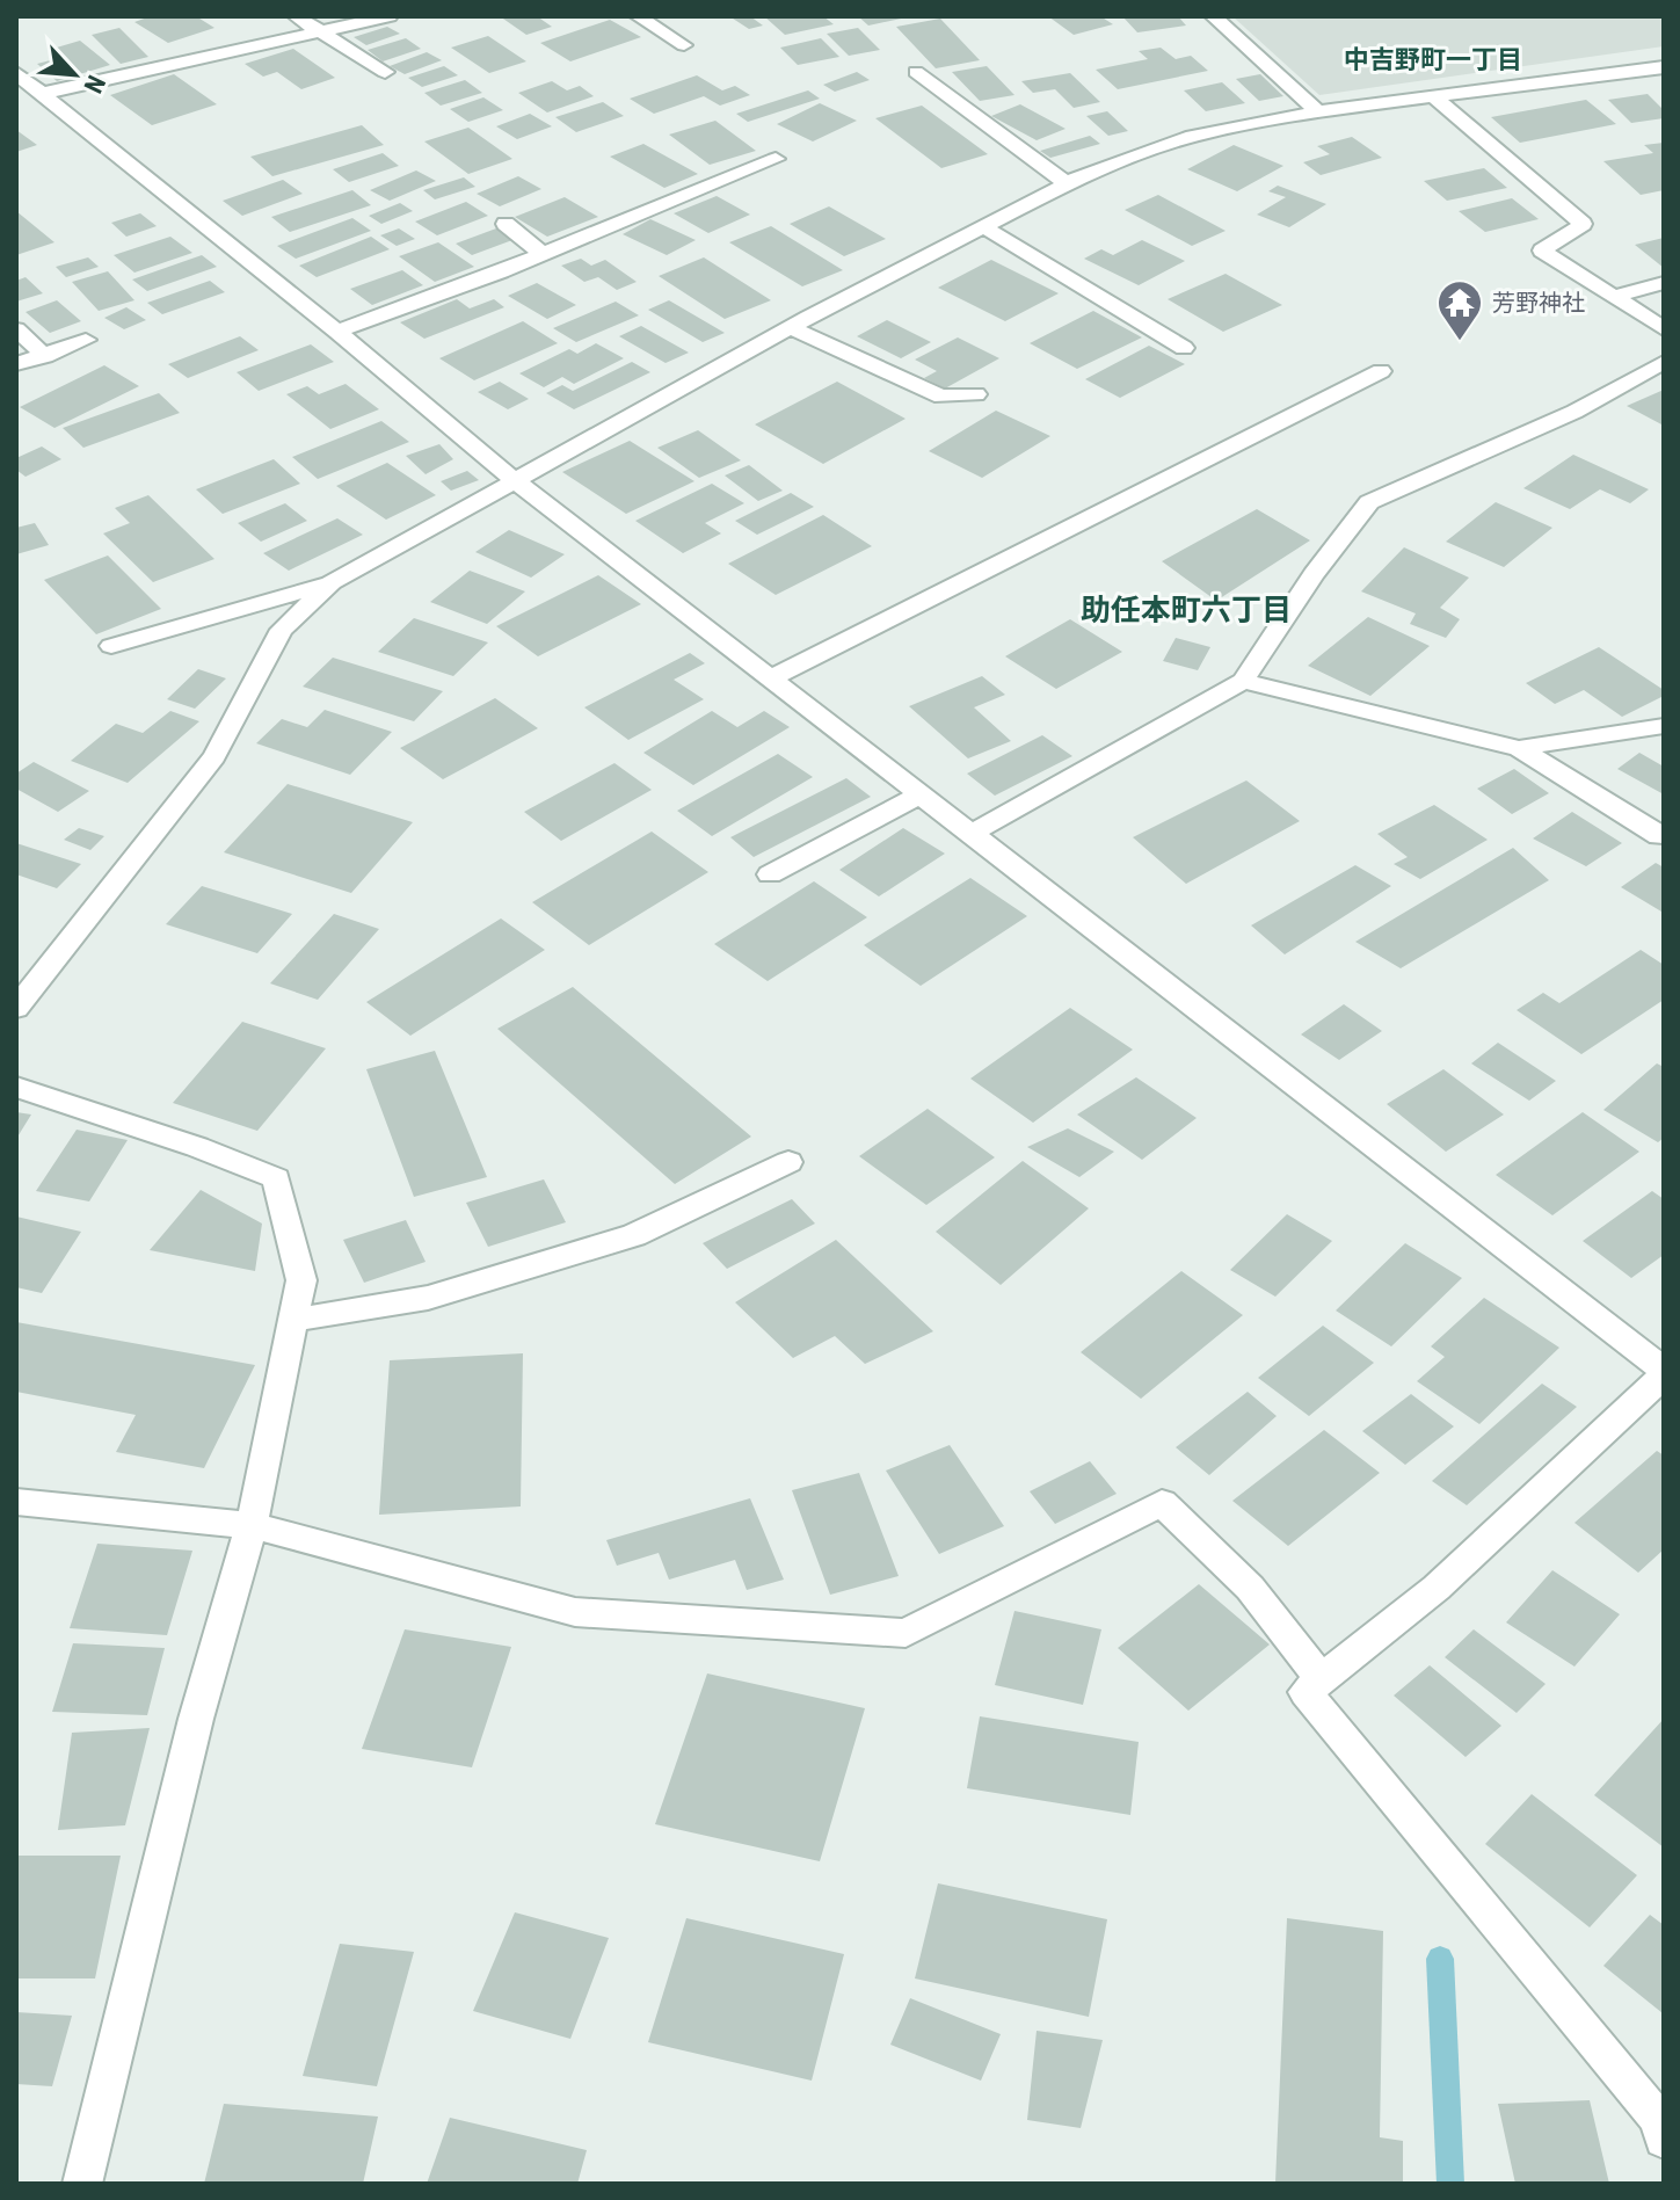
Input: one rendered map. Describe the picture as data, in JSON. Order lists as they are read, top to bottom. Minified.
{"districts":["中吉野町一丁目","助任本町六丁目"],"places":{"temple":["芳野神社"]},"north":"bottom right"}
